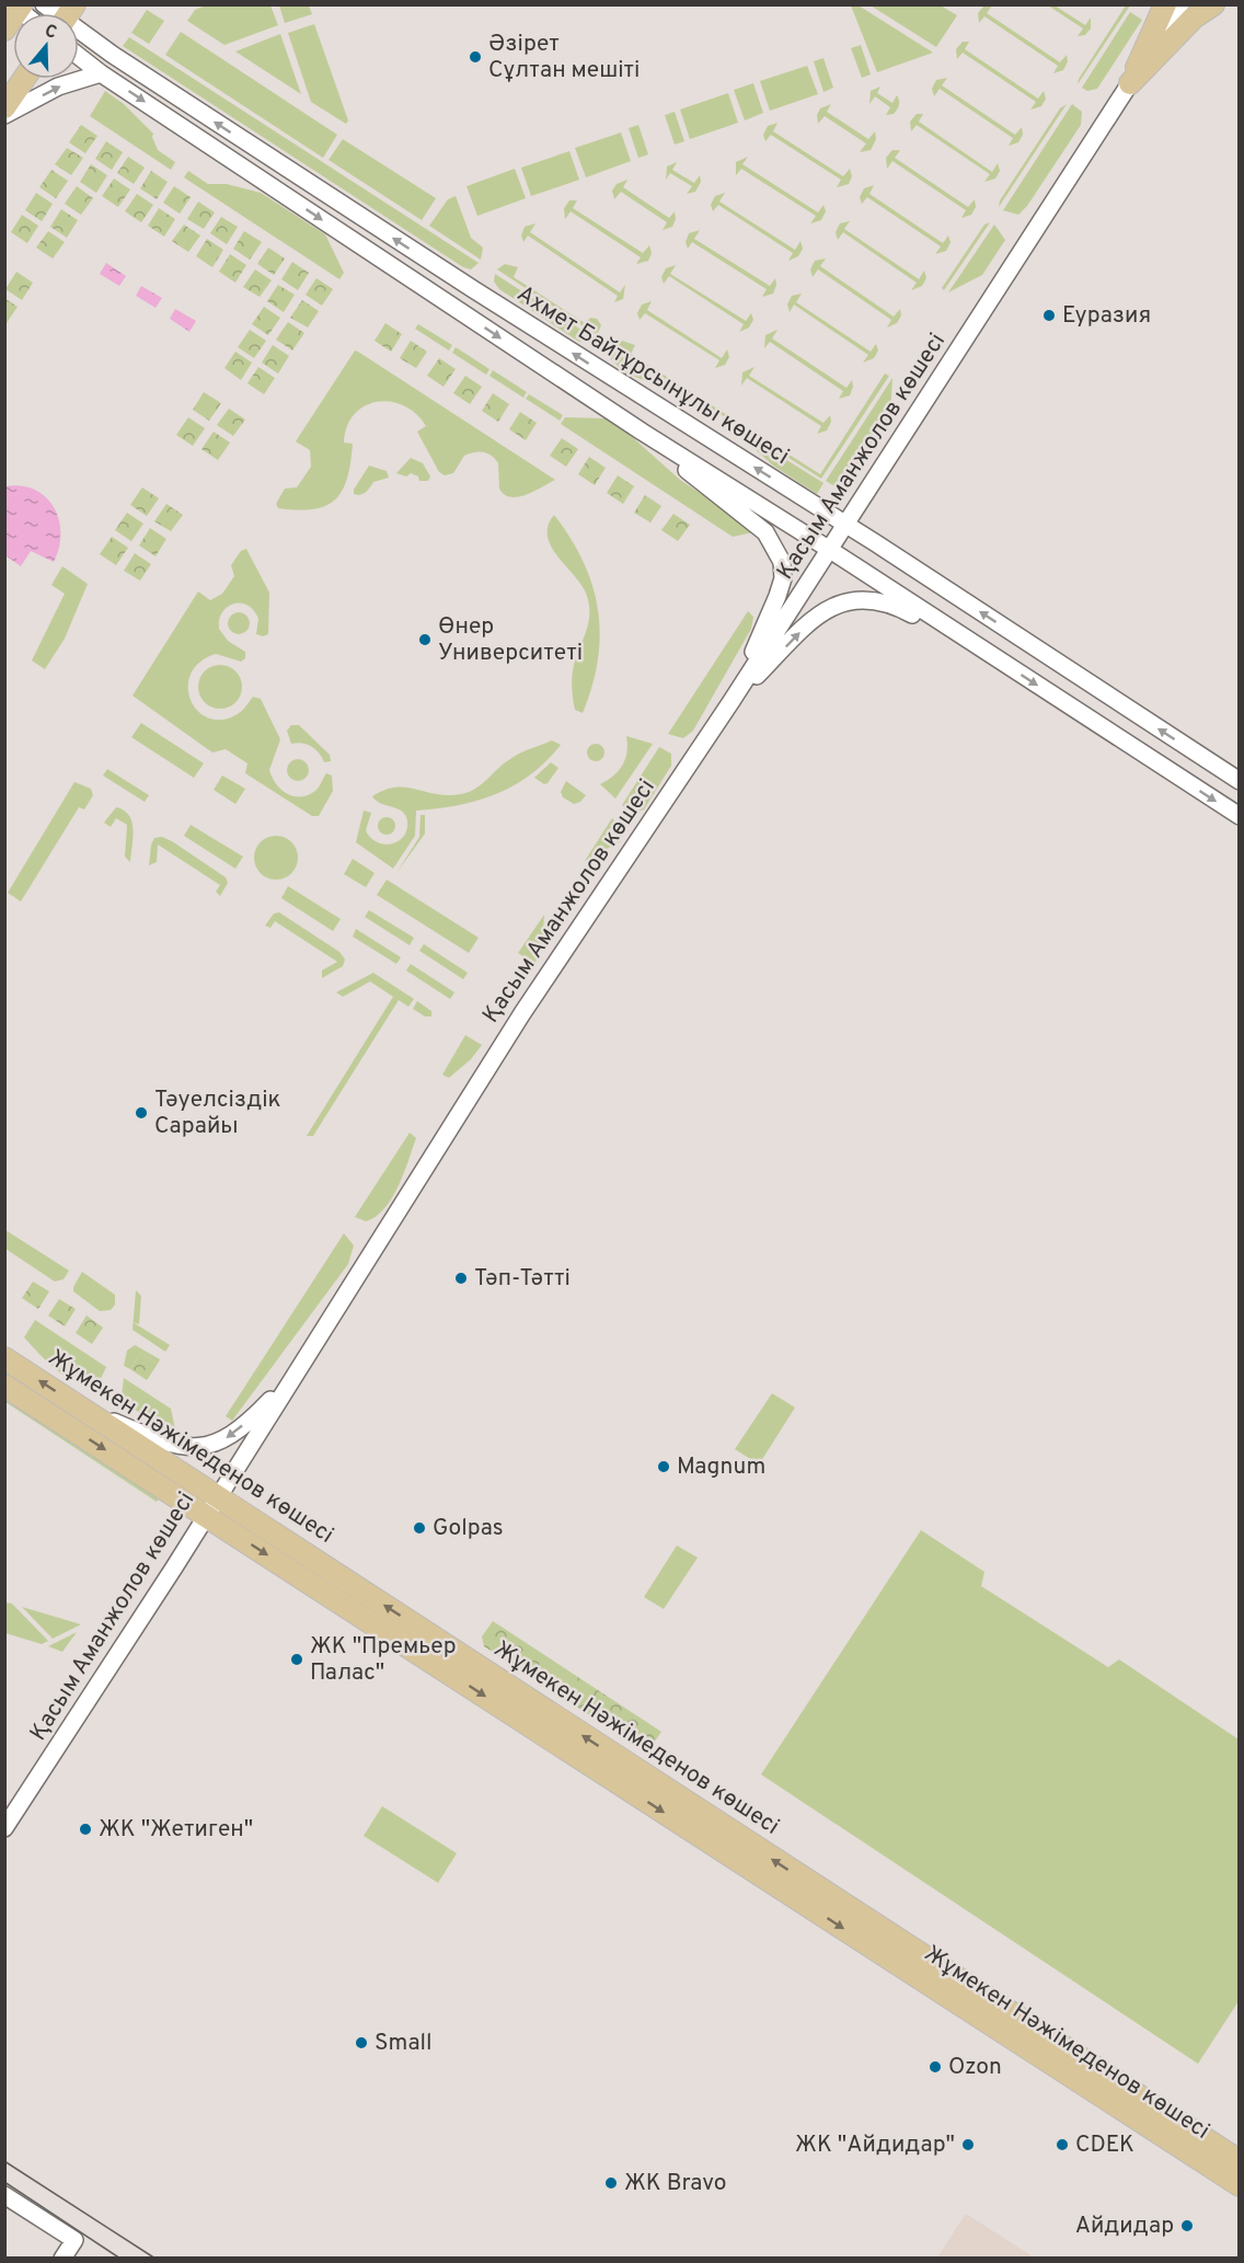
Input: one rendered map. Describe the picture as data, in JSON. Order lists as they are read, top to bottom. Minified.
{"streets":{"main road":["Жұмекен Нәжімеденов көшесі"],"street":["Ахмет Байтұрсынұлы көшесі","Қасым Аманжолов көшесі"]},"crossings":[["Ахмет Байтұрсынұлы көшесі","Қасым Аманжолов көшесі"],["Қасым Аманжолов көшесі","Жұмекен Нәжімеденов көшесі"]],"places":["Әзірет Сұлтан мешіті","Еуразия","Өнер Университеті","Тәуелсіздік Сарайы","Тәп-Тәтті","Magnum","Golpas","ЖК \"Премьер Палас\"","ЖК \"Жетиген\"","Small","Ozon","ЖК \"Айдидар\"","CDEK","ЖК Bravo","Айдидар"],"north":"top"}
